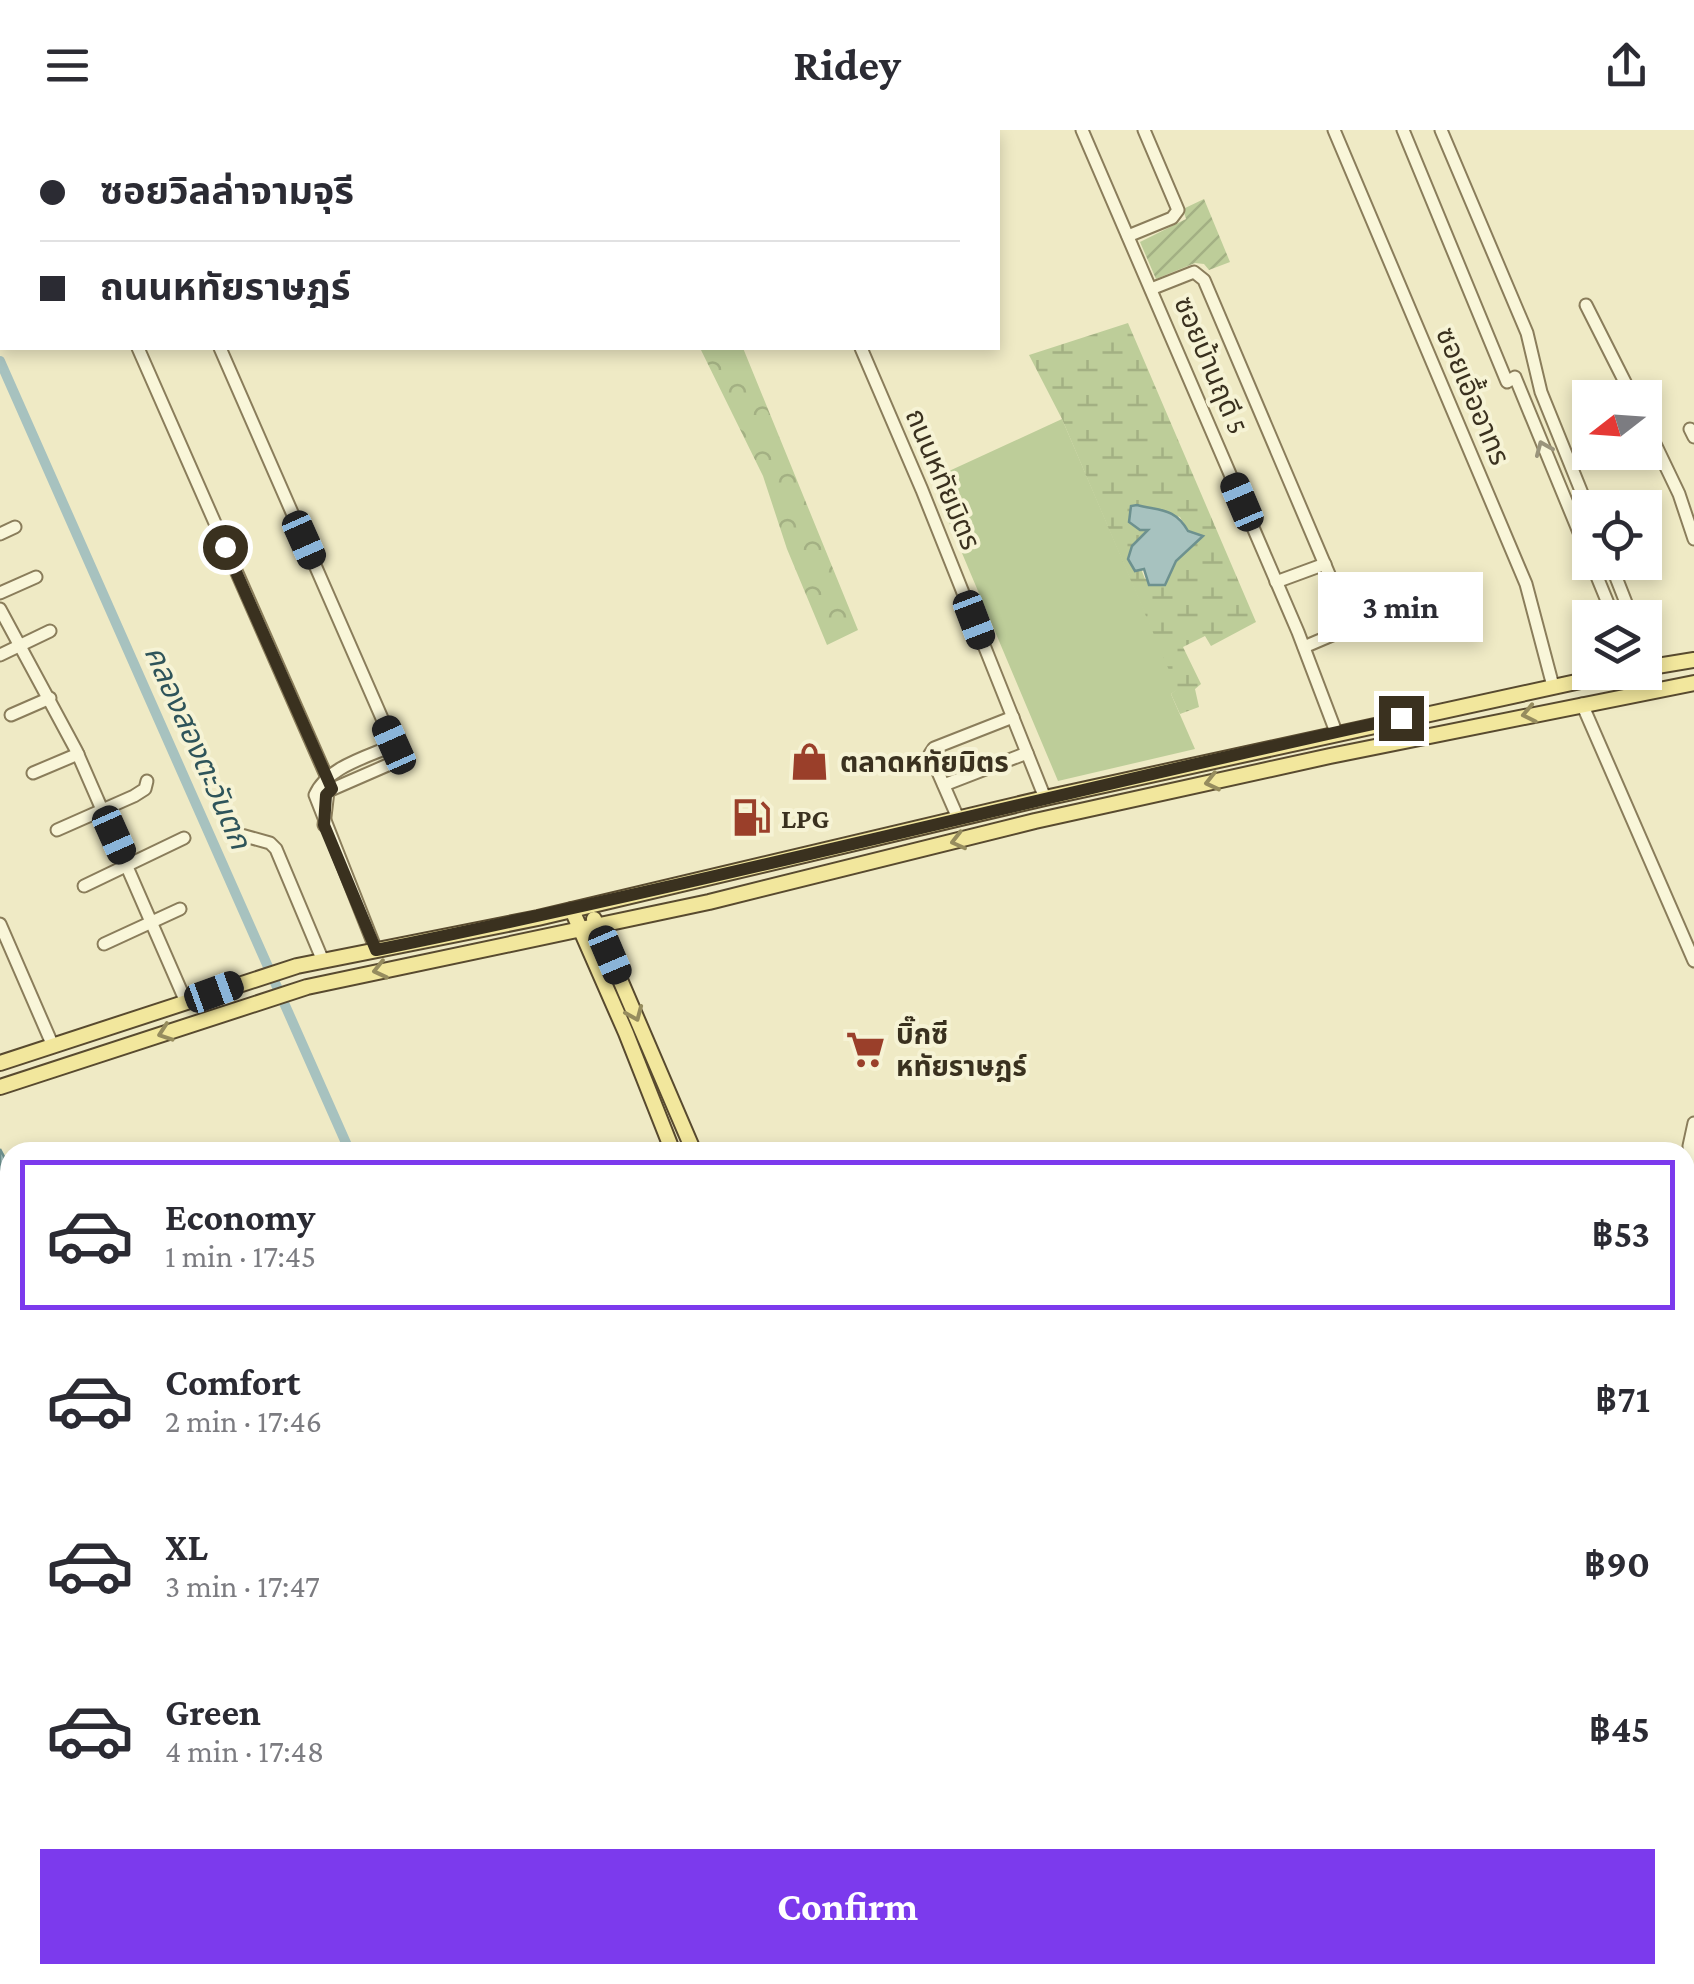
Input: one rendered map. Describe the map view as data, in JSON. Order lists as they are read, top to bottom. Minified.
{"streets":{"street":["ซอยบ้านฤดี 5","ซอยเอื้ออาทร","ถนนหทัยมิตร"]},"water":["คลองสองตะวันตก"],"places":{"shop":["ตลาดหทัยมิตร"],"fuel station":["LPG"],"supermarket":["บิ๊กซี หทัยราษฎร์"]},"north":"left","page":{"header":"Ridey","banner":["ซอยวิลล่าจามจุรี","ถนนหทัยราษฎร์"],"bubble":"3 min","list":[{"name":"Economy","note":"1 min · 17:45","value":"฿53"},{"name":"Comfort","note":"2 min · 17:46","value":"฿71"},{"name":"XL","note":"3 min · 17:47","value":"฿90"},{"name":"Green","note":"4 min · 17:48","value":"฿45"}],"buttons":"Confirm"}}
